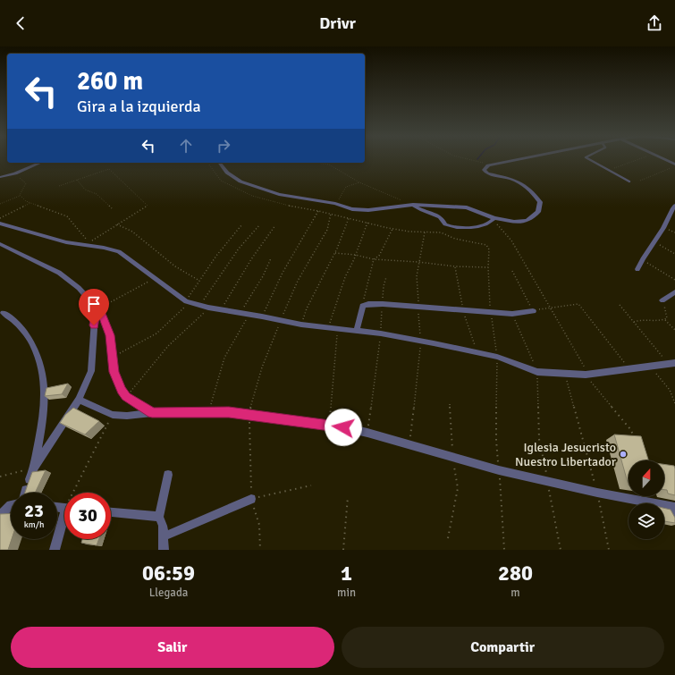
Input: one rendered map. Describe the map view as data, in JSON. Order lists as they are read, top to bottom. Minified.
{"places":["Iglesia Jesucristo Nuestro Libertador"],"north":"top","page":{"header":"Drivr","turn":["260 m","Gira a la izquierda"],"speed":"23 km/h","limit":"30","eta":["06:59","Llegada","1","min","280","m"],"buttons":["Salir","Compartir"]}}
